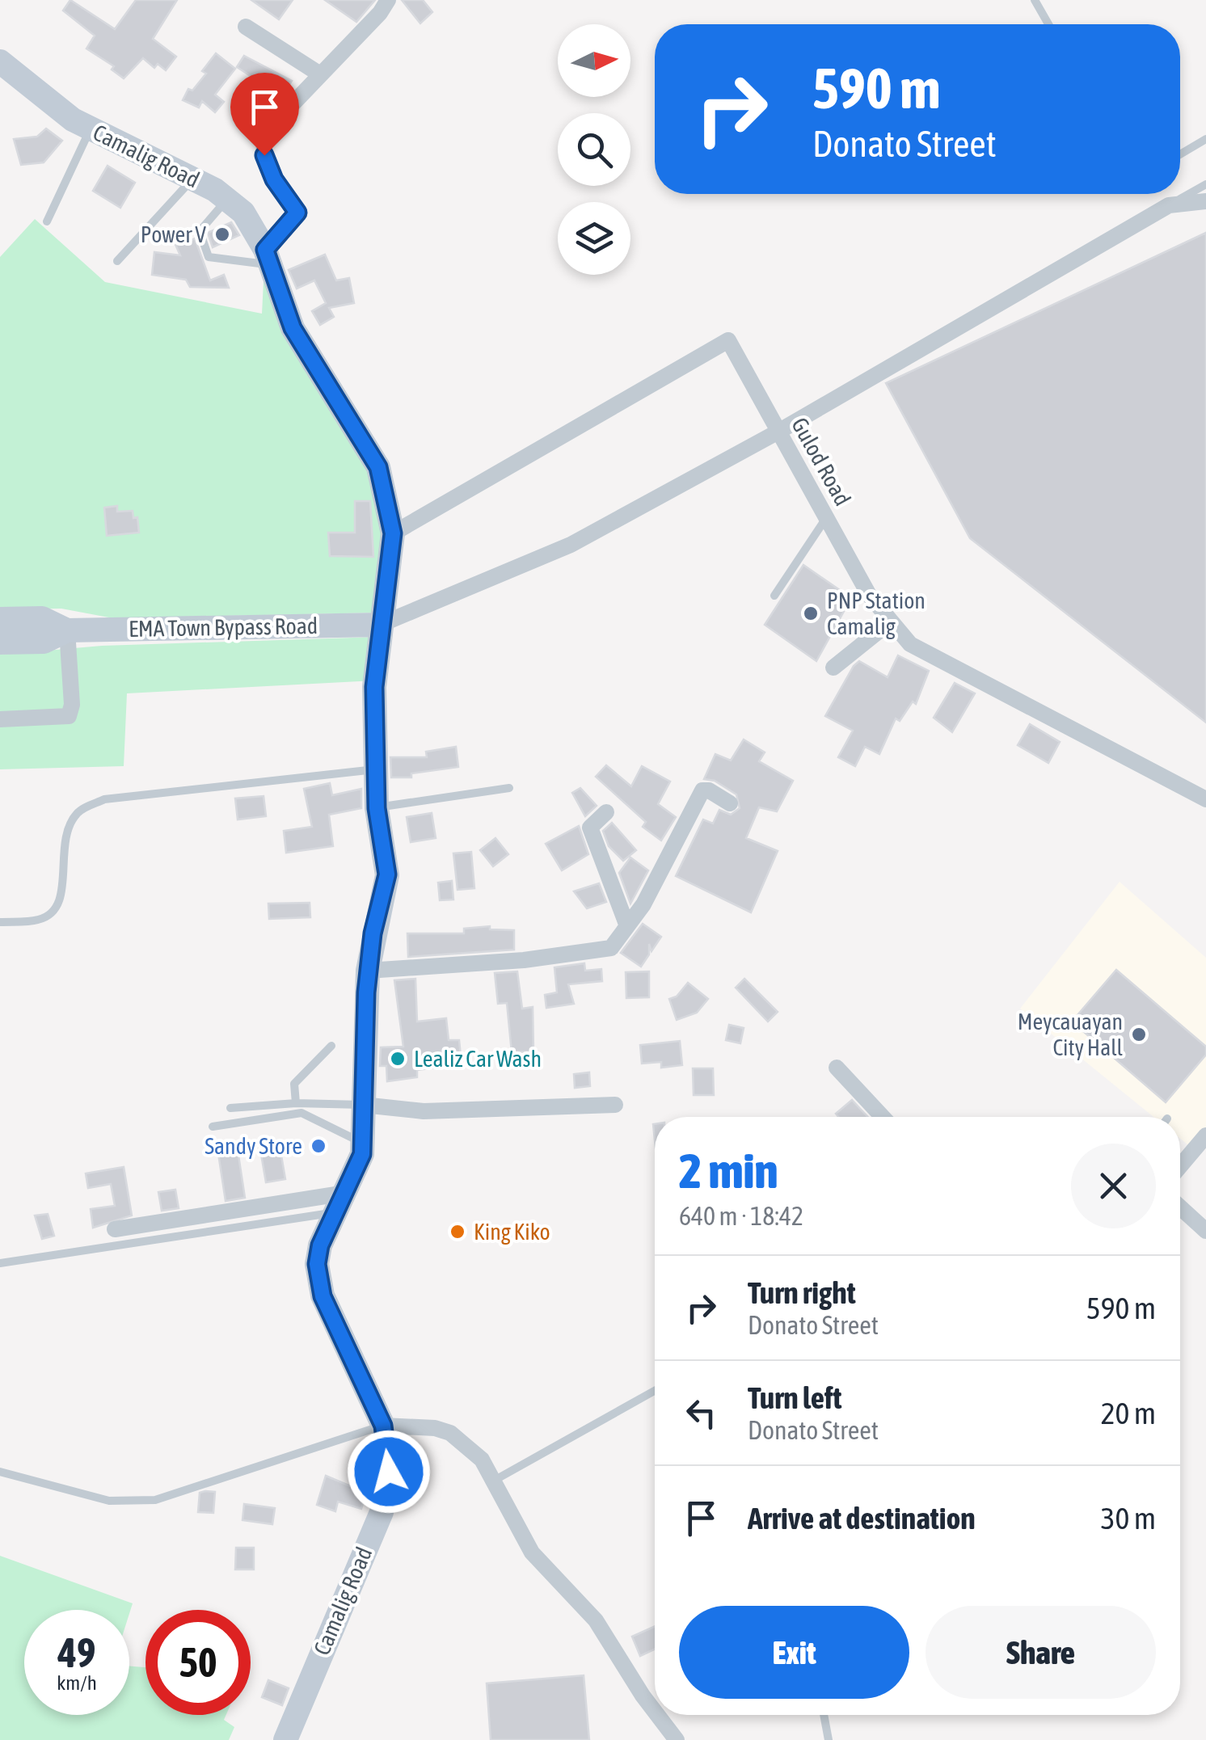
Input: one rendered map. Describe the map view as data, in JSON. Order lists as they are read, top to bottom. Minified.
{"streets":{"main road":["Camalig Road","EMA Town Bypass Road"],"street":["Gulod Road"]},"crossings":[["Camalig Road","Gulod Road"],["Camalig Road","EMA Town Bypass Road"]],"places":["Power V","PNP Station Camalig","Meycauayan City Hall","Lealiz Car Wash","Sandy Store","King Kiko"],"north":"right","page":{"turn":["590 m","Donato Street"],"heading":["2 min","640 m · 18:42"],"list":[{"name":"Turn right","note":"Donato Street","value":"590 m"},{"name":"Turn left","note":"Donato Street","value":"20 m"},{"name":"Arrive at destination","value":"30 m"}],"buttons":["Exit","Share"],"speed":"49 km/h","limit":"50"}}
